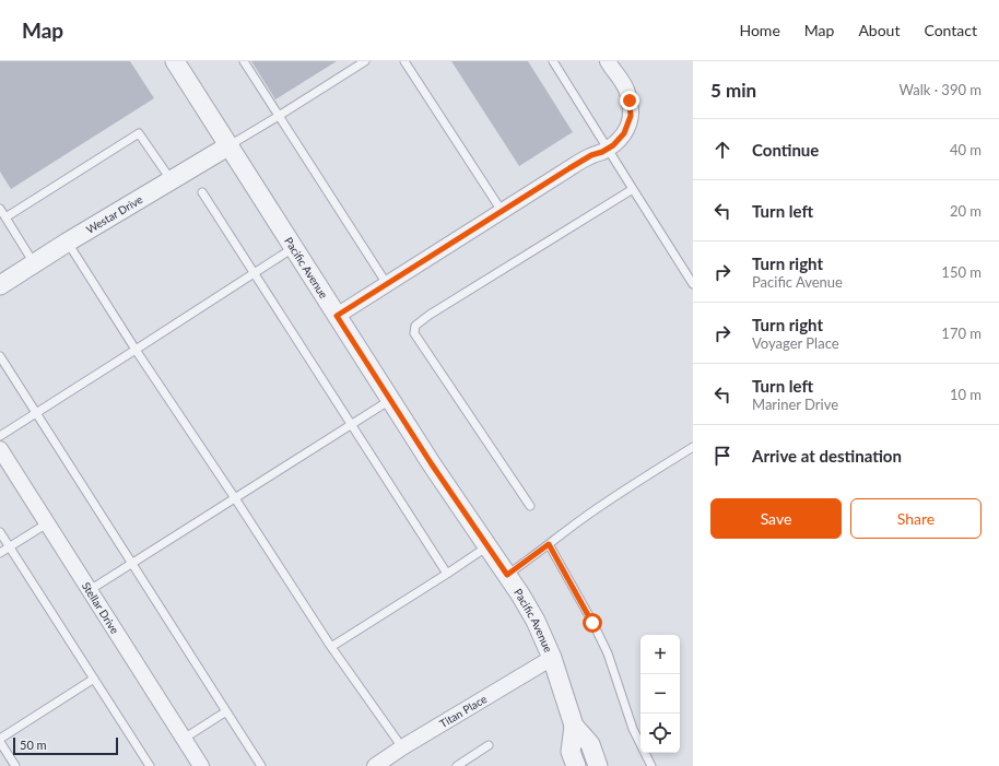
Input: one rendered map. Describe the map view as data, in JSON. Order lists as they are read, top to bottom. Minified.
{"streets":{"street":["Westar Drive","Pacific Avenue","Stellar Drive","Titan Place"]},"crossings":[["Westar Drive","Pacific Avenue"],["Pacific Avenue","Titan Place"]],"scale_bar":"50 m","page":{"header":"Map","nav":["Home","Map","About","Contact"],"heading":["5 min","Walk · 390 m"],"list":[["Continue","40 m"],["Turn left","20 m"],["Turn right","Pacific Avenue","150 m"],["Turn right","Voyager Place","170 m"],["Turn left","Mariner Drive","10 m"],"Arrive at destination"],"buttons":["Save","Share"],"map_buttons":["+","−"],"scale":"50 m"}}
